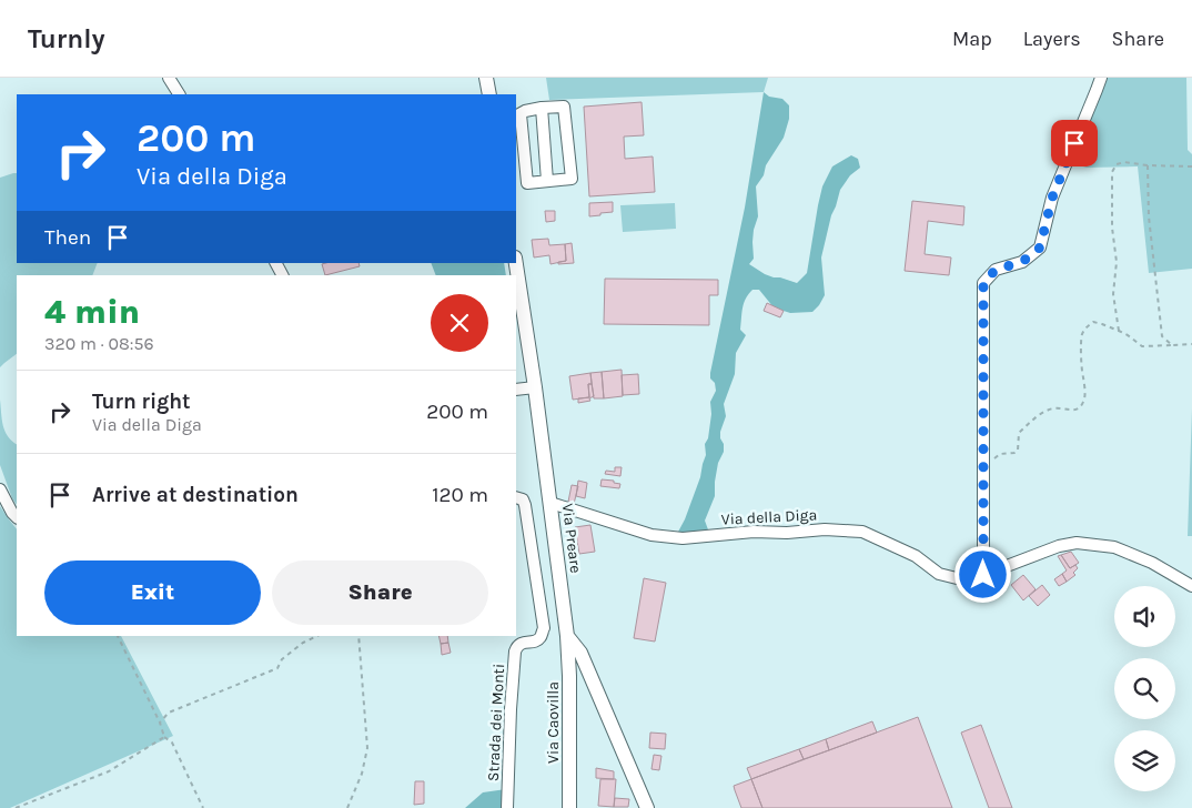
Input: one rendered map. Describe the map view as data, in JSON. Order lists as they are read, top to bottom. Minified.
{"streets":{"main road":["Via Preare","Via Caovilla"],"street":["Via della Diga","Strada dei Monti"]},"crossings":[["Via della Diga","Via Preare"],["Via Preare","Via Caovilla"]],"page":{"header":"Turnly","nav":["Map","Layers","Share"],"turn":["200 m","Via della Diga"],"then":"Then","heading":["4 min","320 m · 08:56"],"list":[{"name":"Turn right","note":"Via della Diga","value":"200 m"},{"name":"Arrive at destination","value":"120 m"}],"buttons":["Exit","Share"]}}
